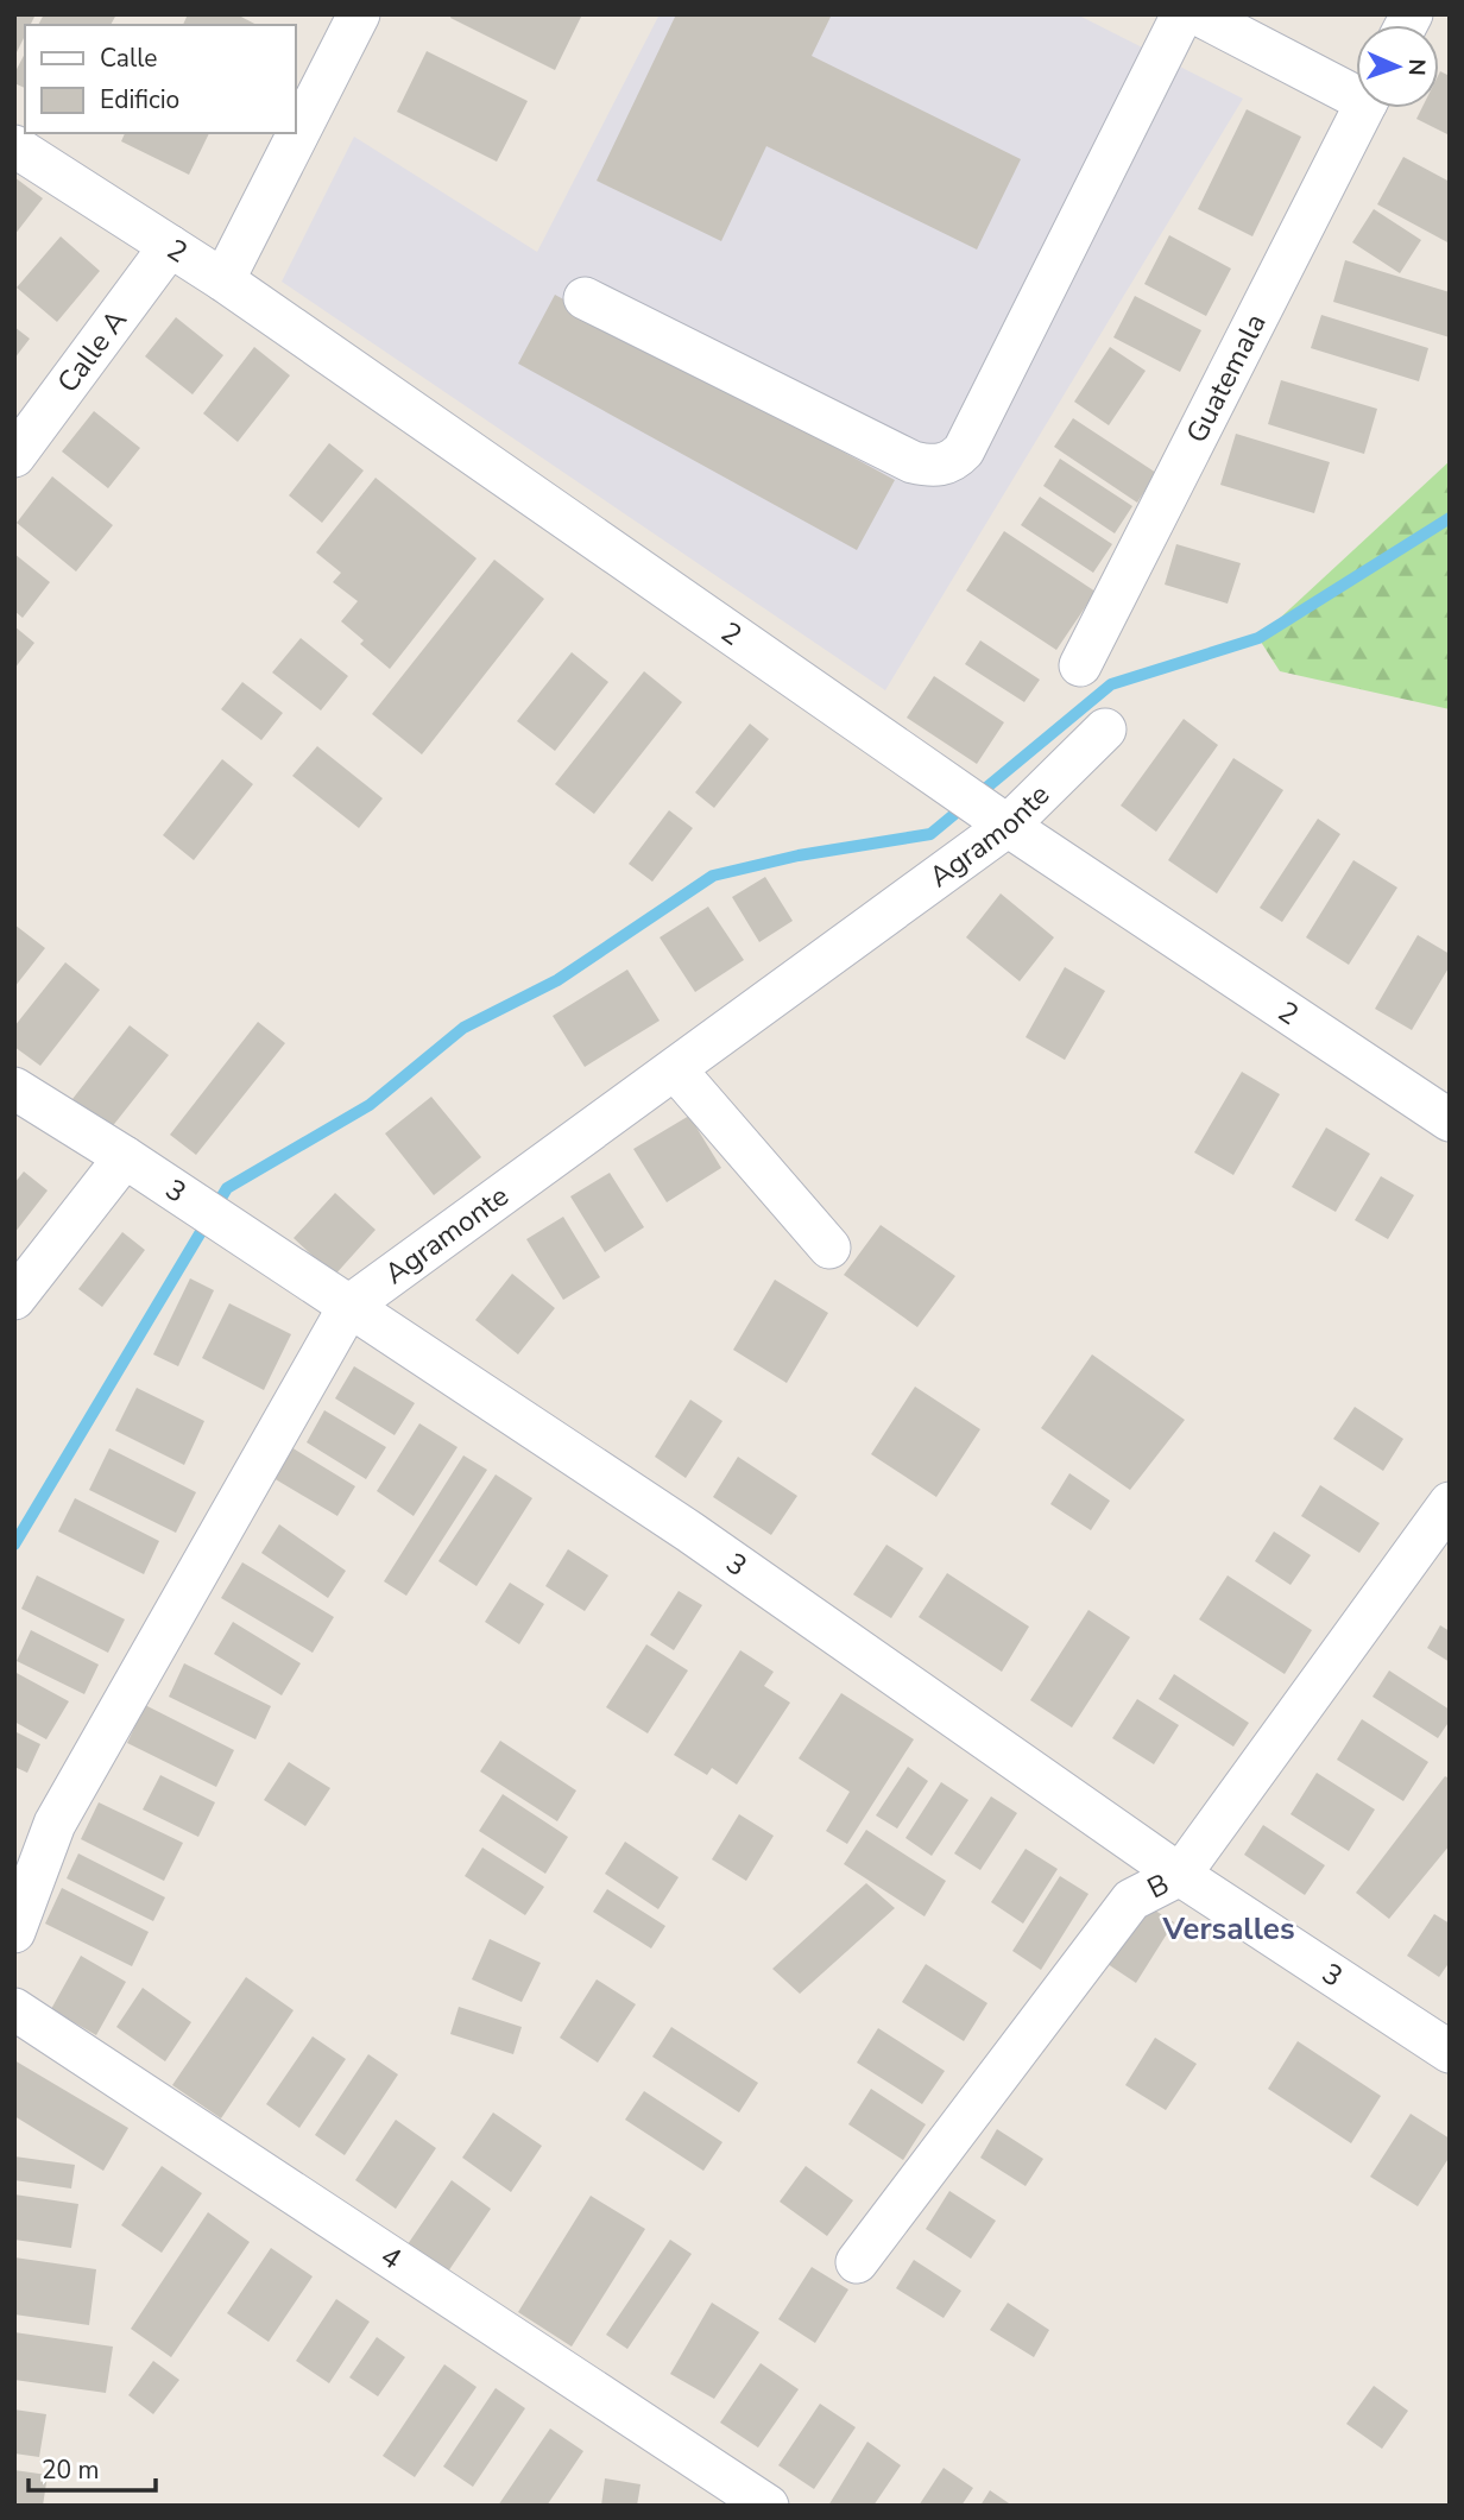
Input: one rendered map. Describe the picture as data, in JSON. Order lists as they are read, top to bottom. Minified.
{"streets":{"street":["2","Calle A","Guatemala","Agramonte","3","B","4"]},"crossings":[["2","Calle A"],["2","Agramonte"],["Agramonte","3"],["3","B"]],"districts":["Versalles"],"legend":["Calle","Edificio"],"scale_bar":"20 m","north":"right"}
